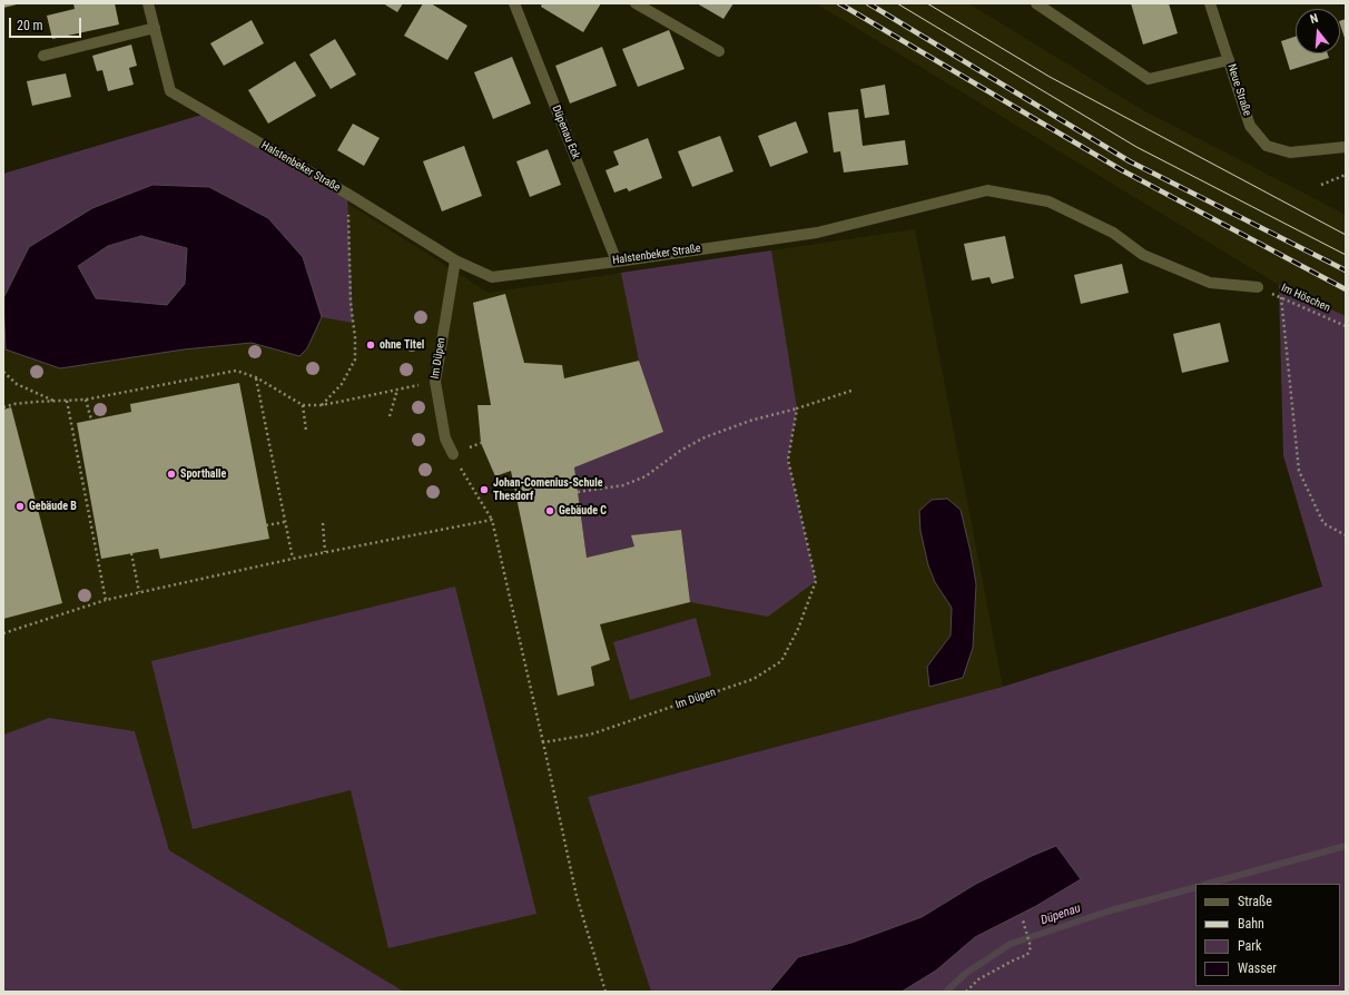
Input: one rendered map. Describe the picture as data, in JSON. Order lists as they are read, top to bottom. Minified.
{"streets":{"street":["Neue Straße","Düpenau Eck","Halstenbeker Straße","Im Düpen"],"path":["Im Höschen"]},"crossings":[["Düpenau Eck","Halstenbeker Straße"],["Halstenbeker Straße","Im Höschen"],["Halstenbeker Straße","Im Düpen"]],"water":["Düpenau"],"places":["ohne Titel","Sporthalle","Johan-Comenius-Schule Thesdorf","Gebäude B","Gebäude C"],"legend":["Straße","Bahn","Park","Wasser"],"scale_bar":"20 m","north":"top"}
